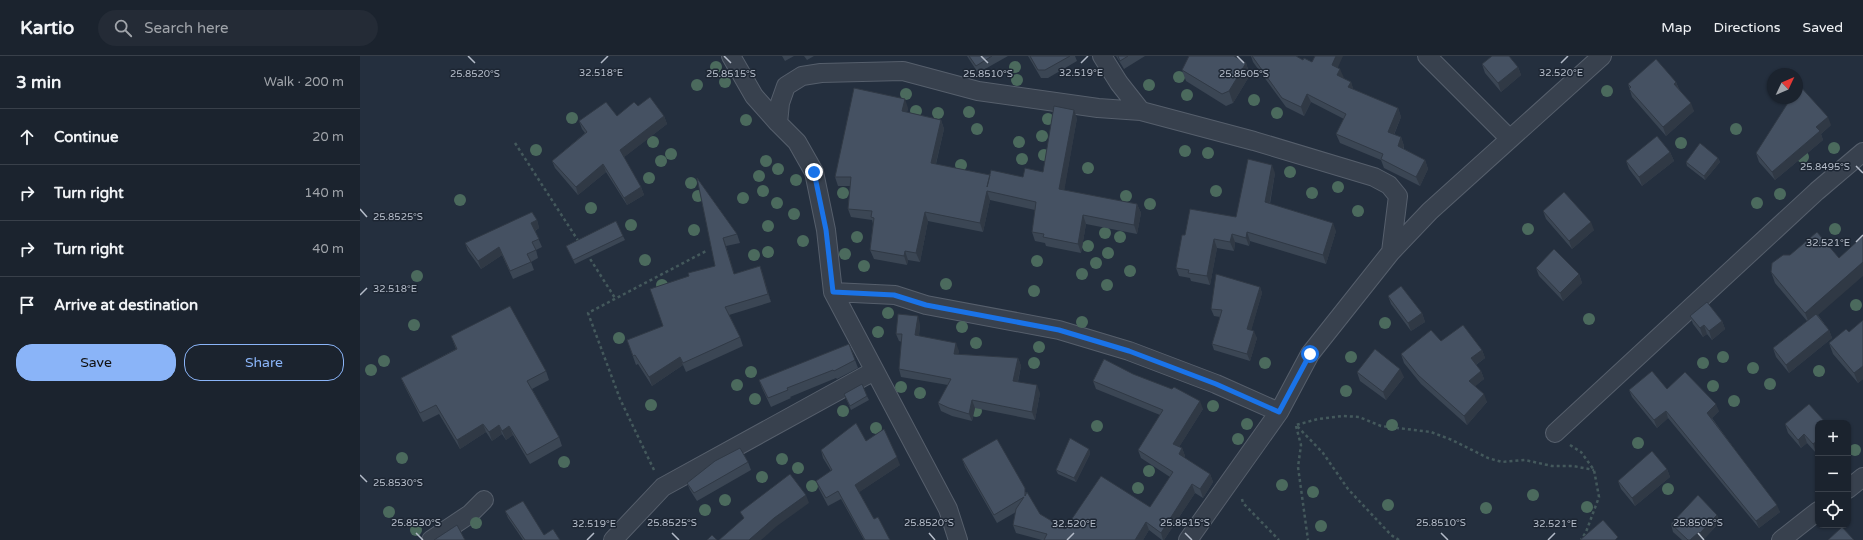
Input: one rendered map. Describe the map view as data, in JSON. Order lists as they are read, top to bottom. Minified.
{"north":"top right","page":{"header":"Kartio","search":"Search here","nav":["Map","Directions","Saved"],"heading":["3 min","Walk · 200 m"],"list":[["Continue","20 m"],["Turn right","140 m"],["Turn right","40 m"],"Arrive at destination"],"buttons":["Save","Share"],"map_buttons":["+","−"]},"coordinates":["32.518°E","32.519°E","32.520°E","25.8520°S","25.8515°S","25.8510°S","25.8505°S","25.8495°S","25.8525°S","32.521°E","25.8530°S"]}
